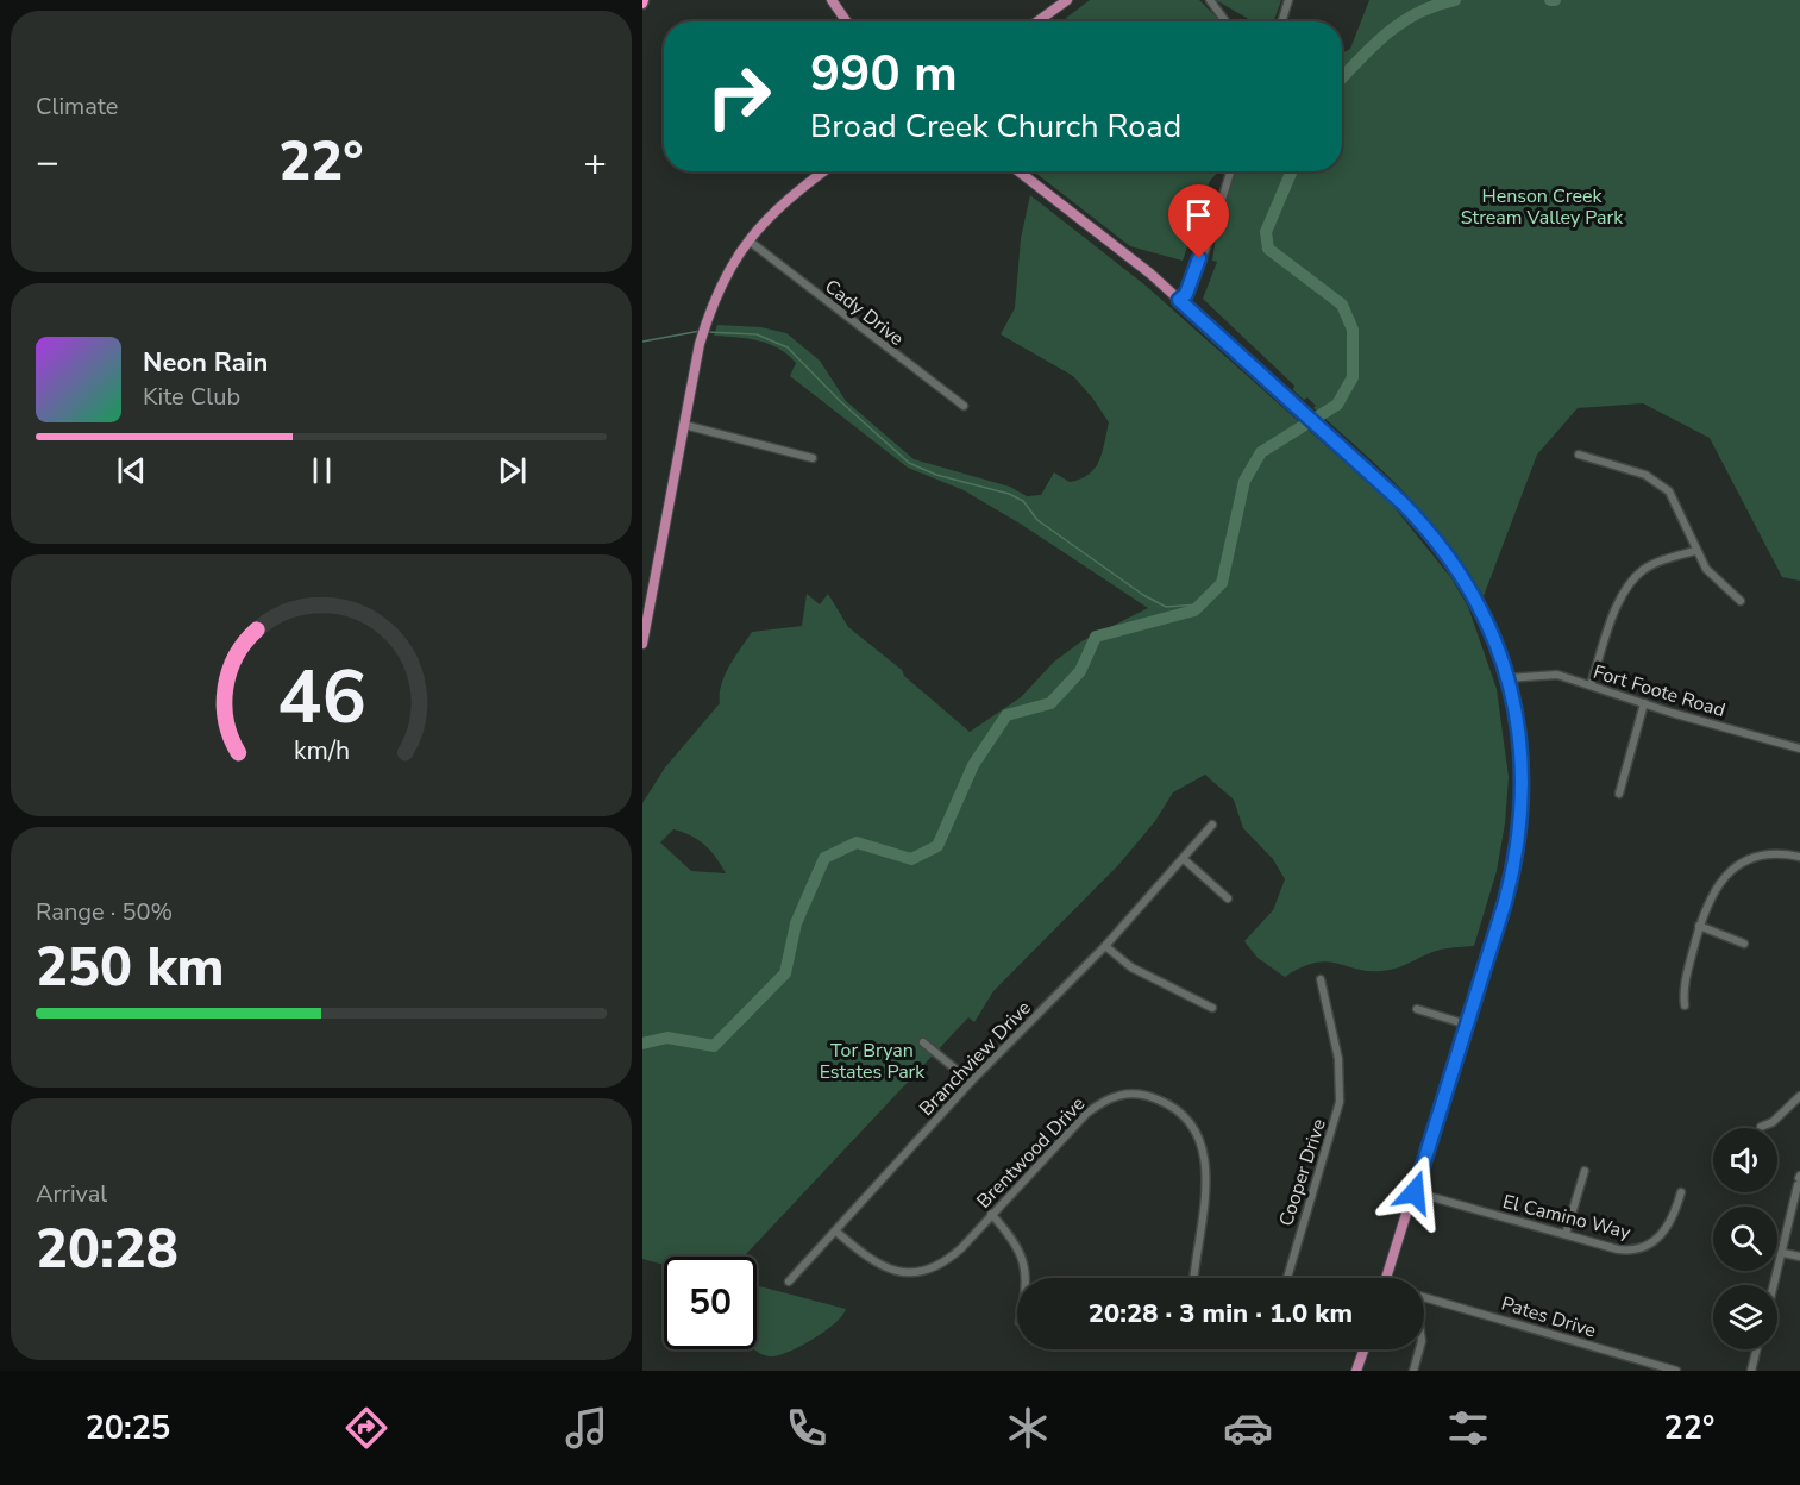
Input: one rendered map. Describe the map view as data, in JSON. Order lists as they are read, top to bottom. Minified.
{"streets":{"street":["Cady Drive","Fort Foote Road","Branchview Drive","Brentwood Drive","Cooper Drive","El Camino Way","Pates Drive"]},"crossings":[["Branchview Drive","Brentwood Drive"]],"parks":["Henson Creek Stream Valley Park","Tor Bryan Estates Park"],"page":{"tile":["Climate",["Range · 50%","250 km"],["Arrival","20:28"]],"turn":["990 m","Broad Creek Church Road"],"heat":["−","22°","+"],"song":["Neon Rain","Kite Club"],"limit":"50","trip":"20:28 · 3 min · 1.0 km","tabs":["20:25","22°"],"gauge":["46","km/h"]}}
